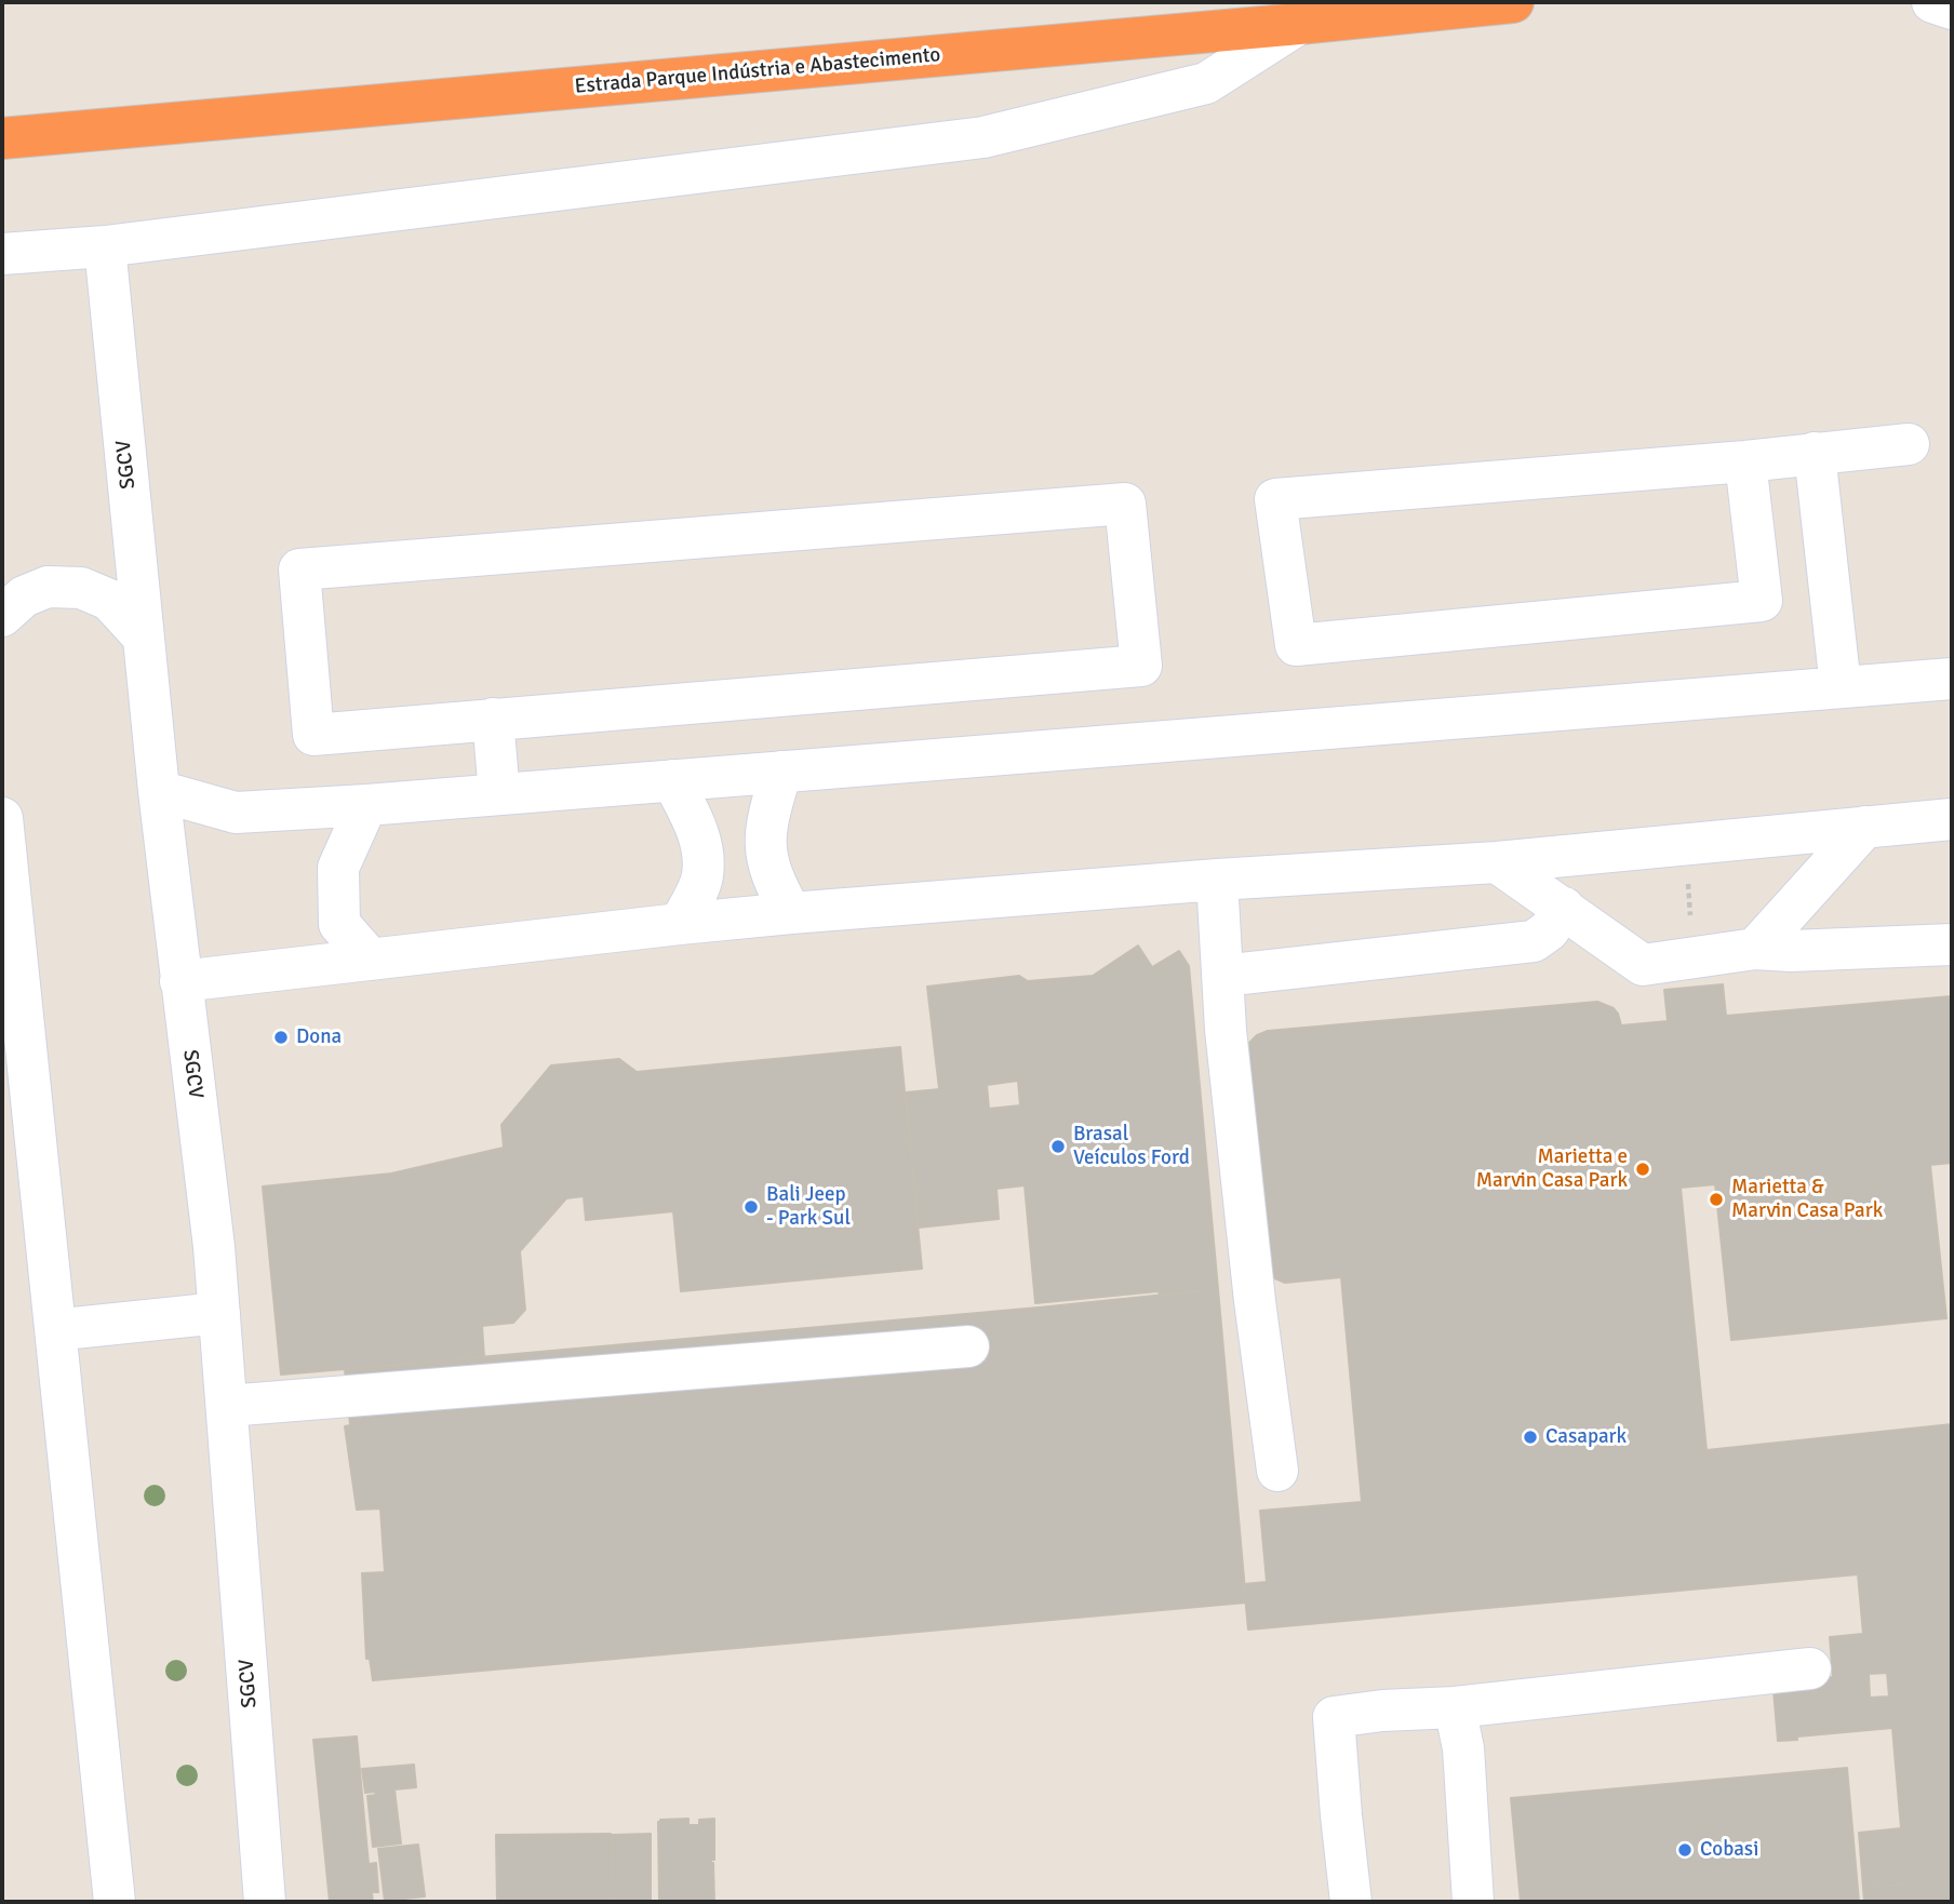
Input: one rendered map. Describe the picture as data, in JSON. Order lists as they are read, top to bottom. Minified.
{"streets":{"highway":["Estrada Parque Indústria e Abastecimento"],"street":["SGCV"]},"places":["Dona","Brasal Veículos Ford","Marietta e Marvin Casa Park","Marietta & Marvin Casa Park","Bali Jeep - Park Sul","Casapark","Cobasi"]}
